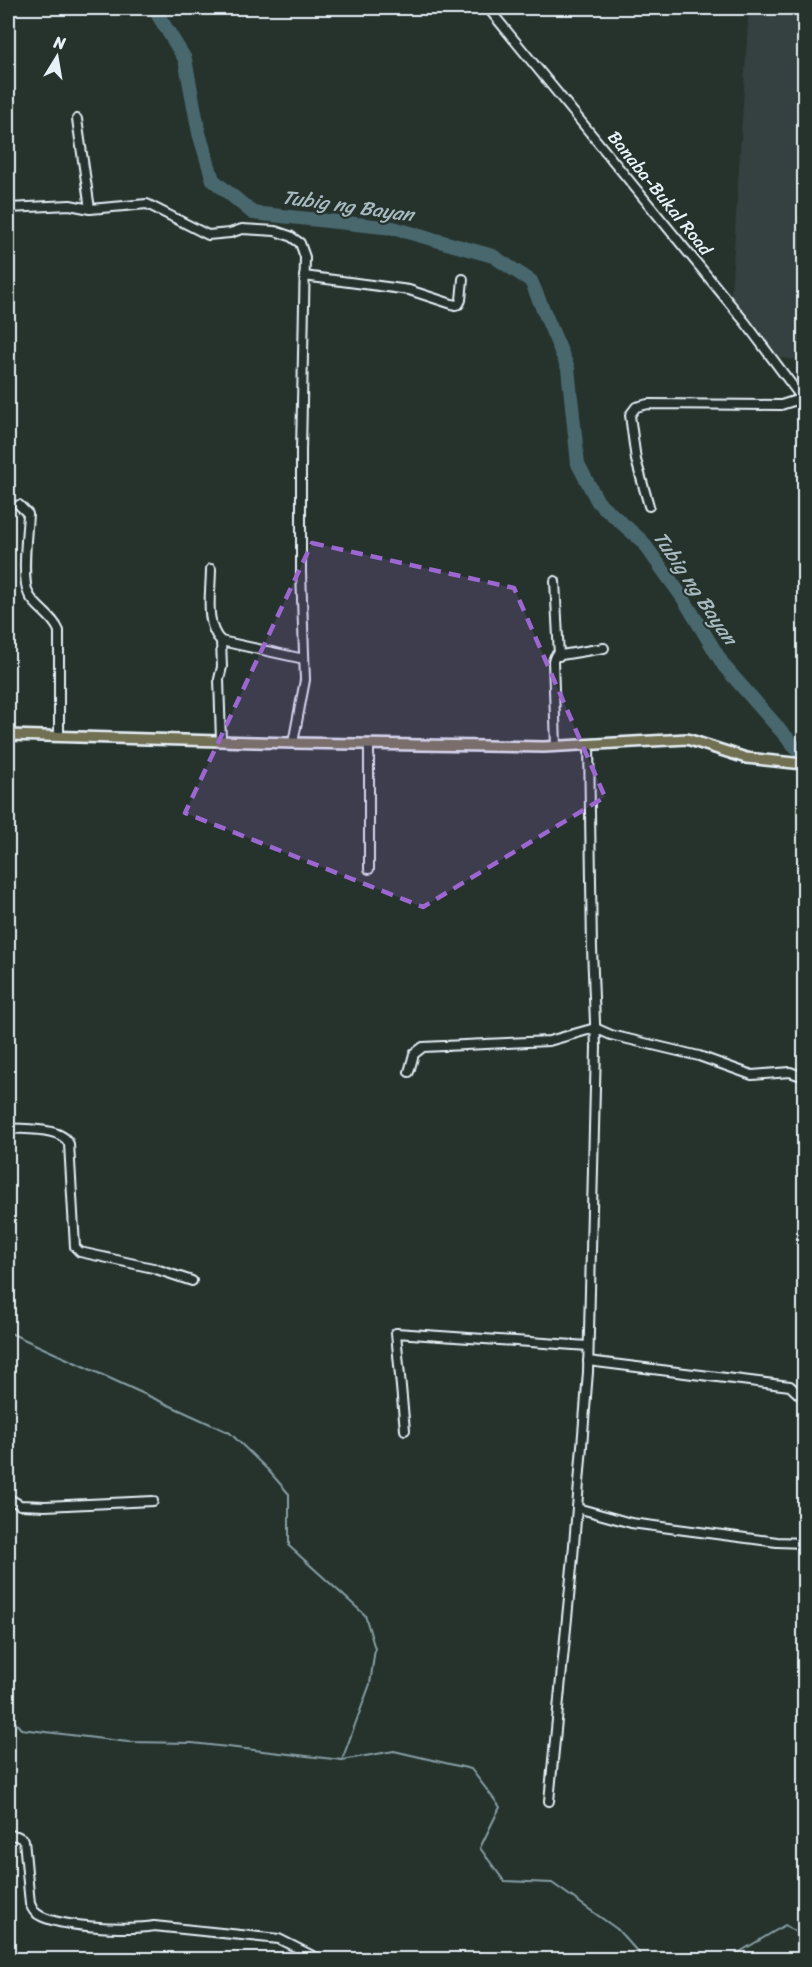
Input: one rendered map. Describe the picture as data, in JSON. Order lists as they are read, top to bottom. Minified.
{"streets":{"street":["Banaba-Bukal Road"]},"water":["Tubig ng Bayan"],"north":"top"}
